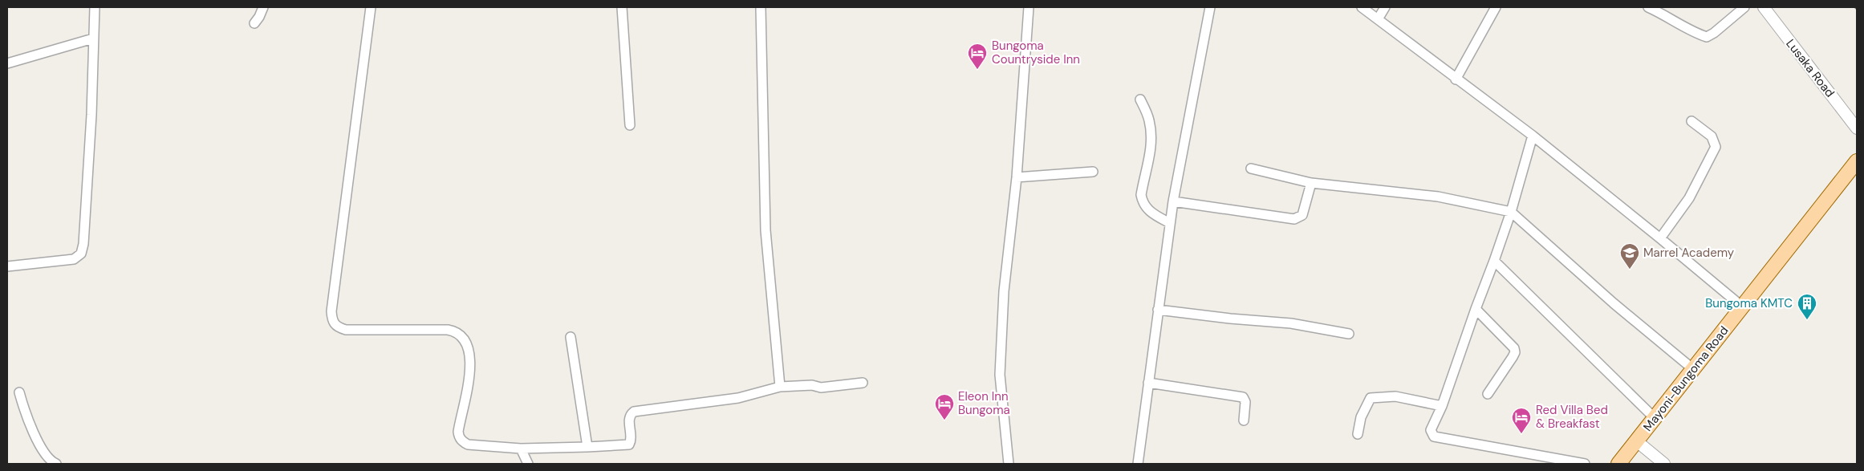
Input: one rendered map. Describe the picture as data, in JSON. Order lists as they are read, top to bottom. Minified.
{"streets":{"main road":["Mayoni-Bungoma Road"],"street":["Lusaka Road"]},"places":{"hotel":["Bungoma Countryside Inn","Eleon Inn Bungoma","Red Villa Bed & Breakfast"],"school or university":["Marrel Academy"],"building":["Bungoma KMTC"]}}
